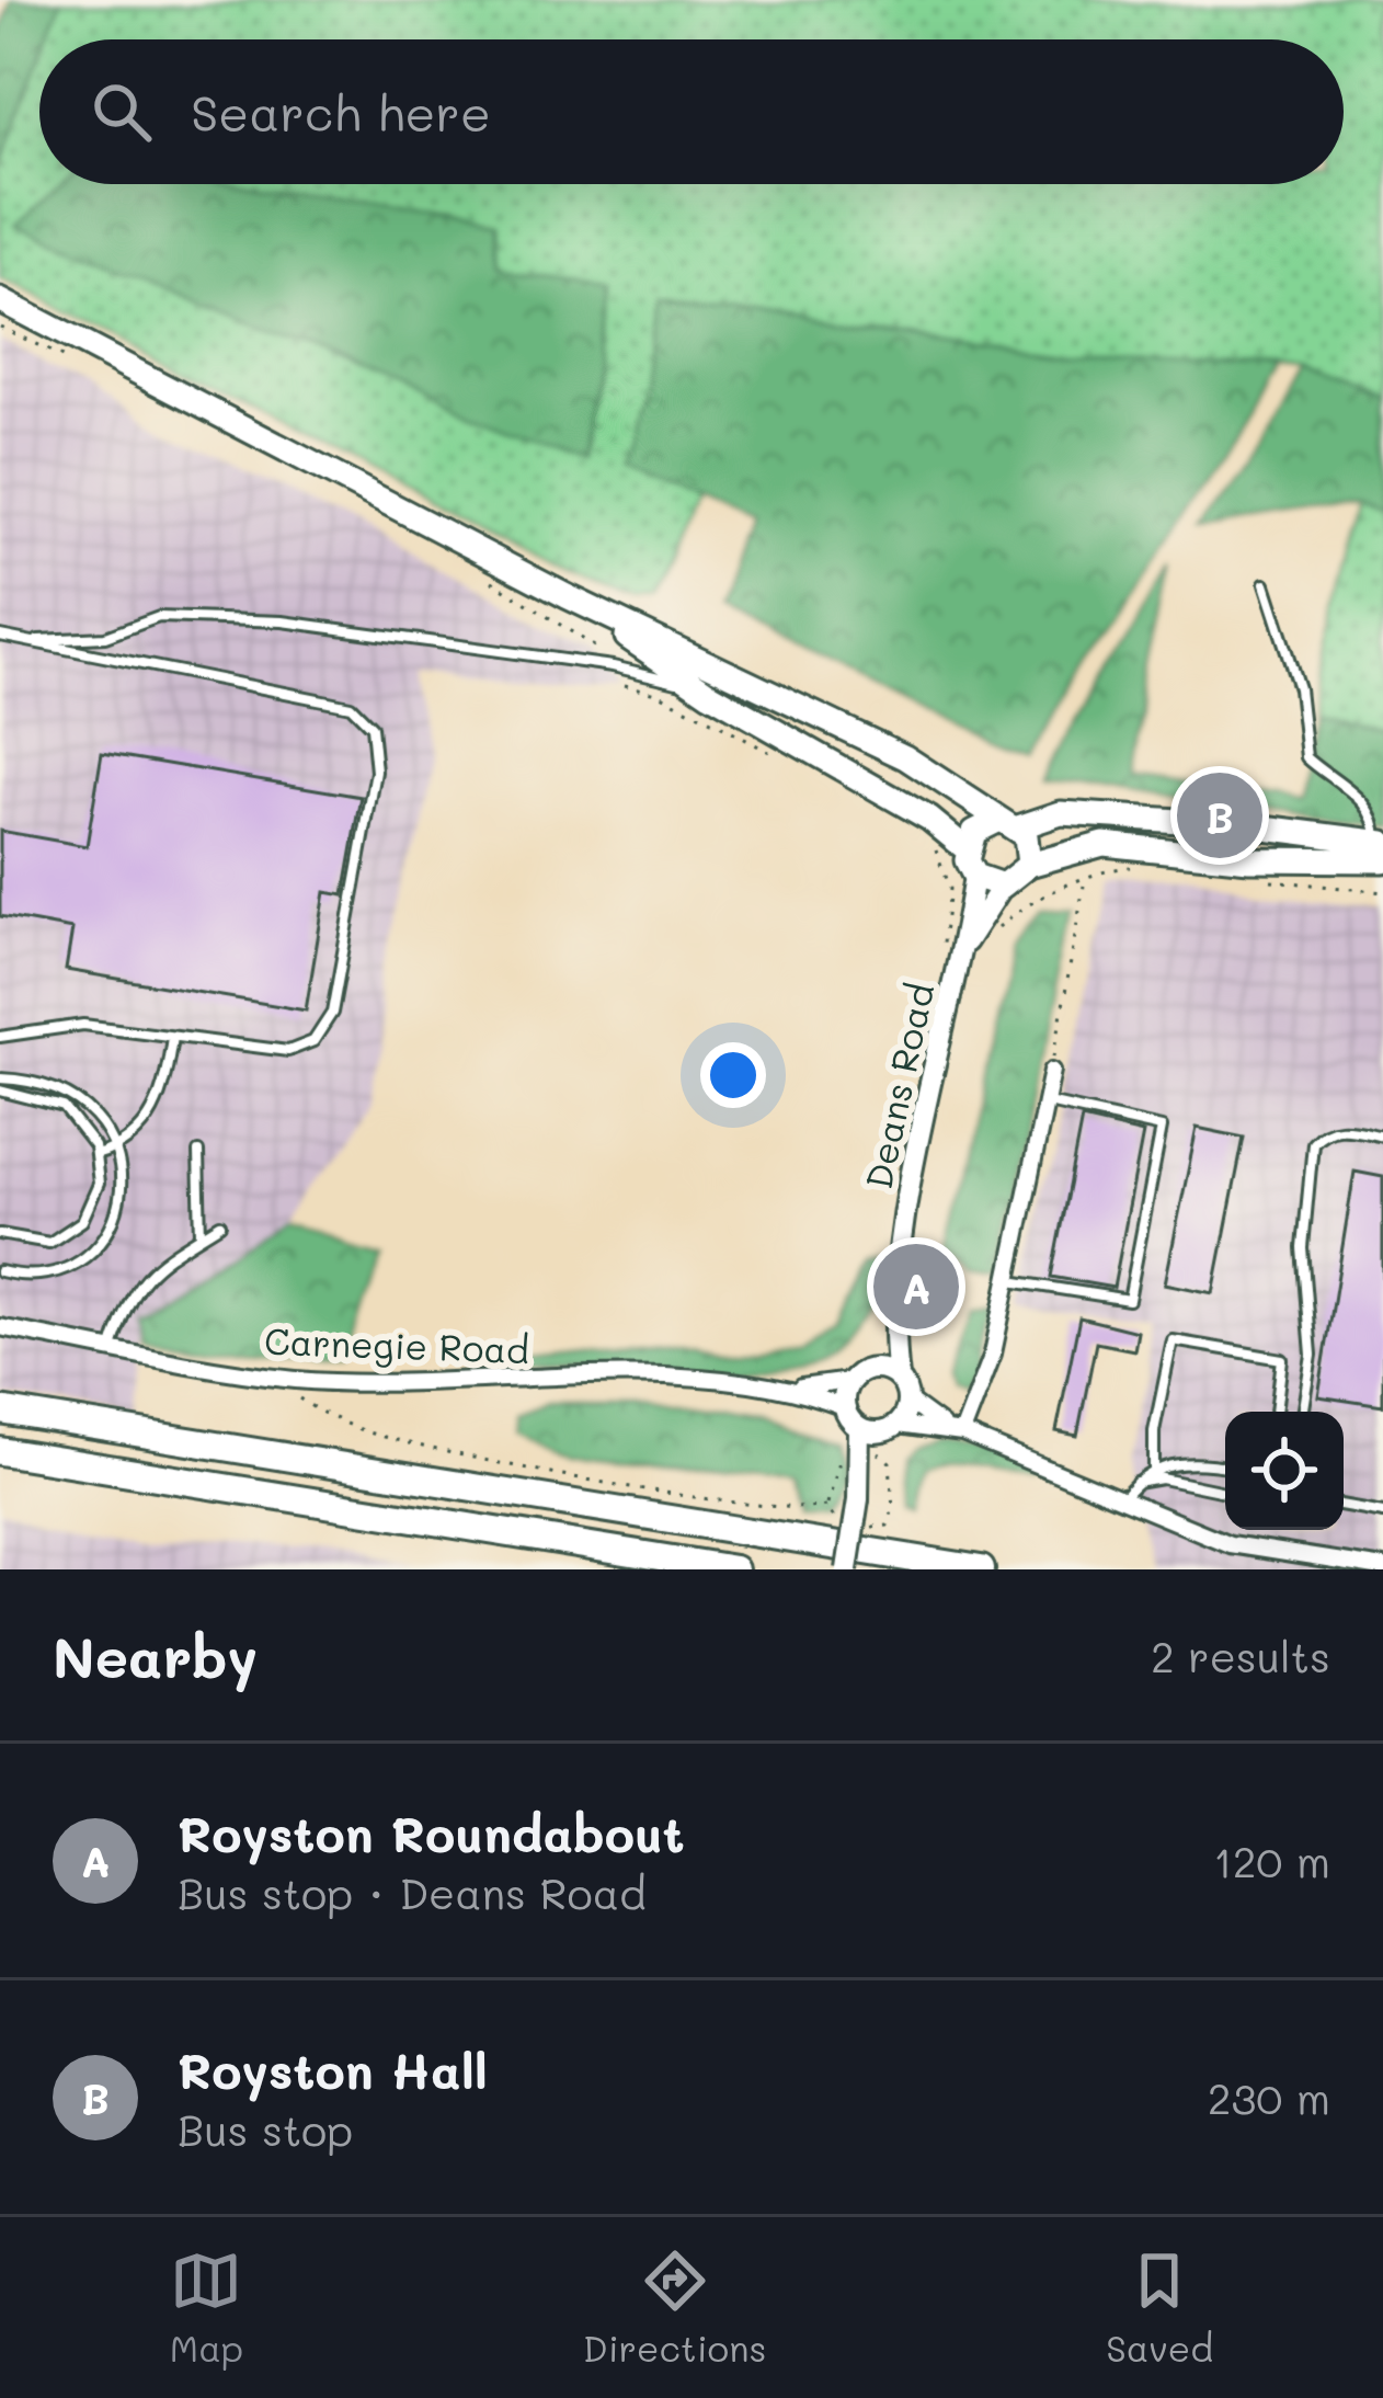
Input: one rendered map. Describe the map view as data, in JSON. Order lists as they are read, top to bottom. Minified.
{"streets":{"street":["Deans Road","Carnegie Road"]},"crossings":[["Deans Road","Carnegie Road"]],"page":{"search":"Search here","pins":["B","A"],"heading":["Nearby","2 results"],"list":[{"mark":"A","name":"Royston Roundabout","note":"Bus stop · Deans Road","value":"120 m"},{"mark":"B","name":"Royston Hall","note":"Bus stop","value":"230 m"}],"nav":["Map","Directions","Saved"]}}
